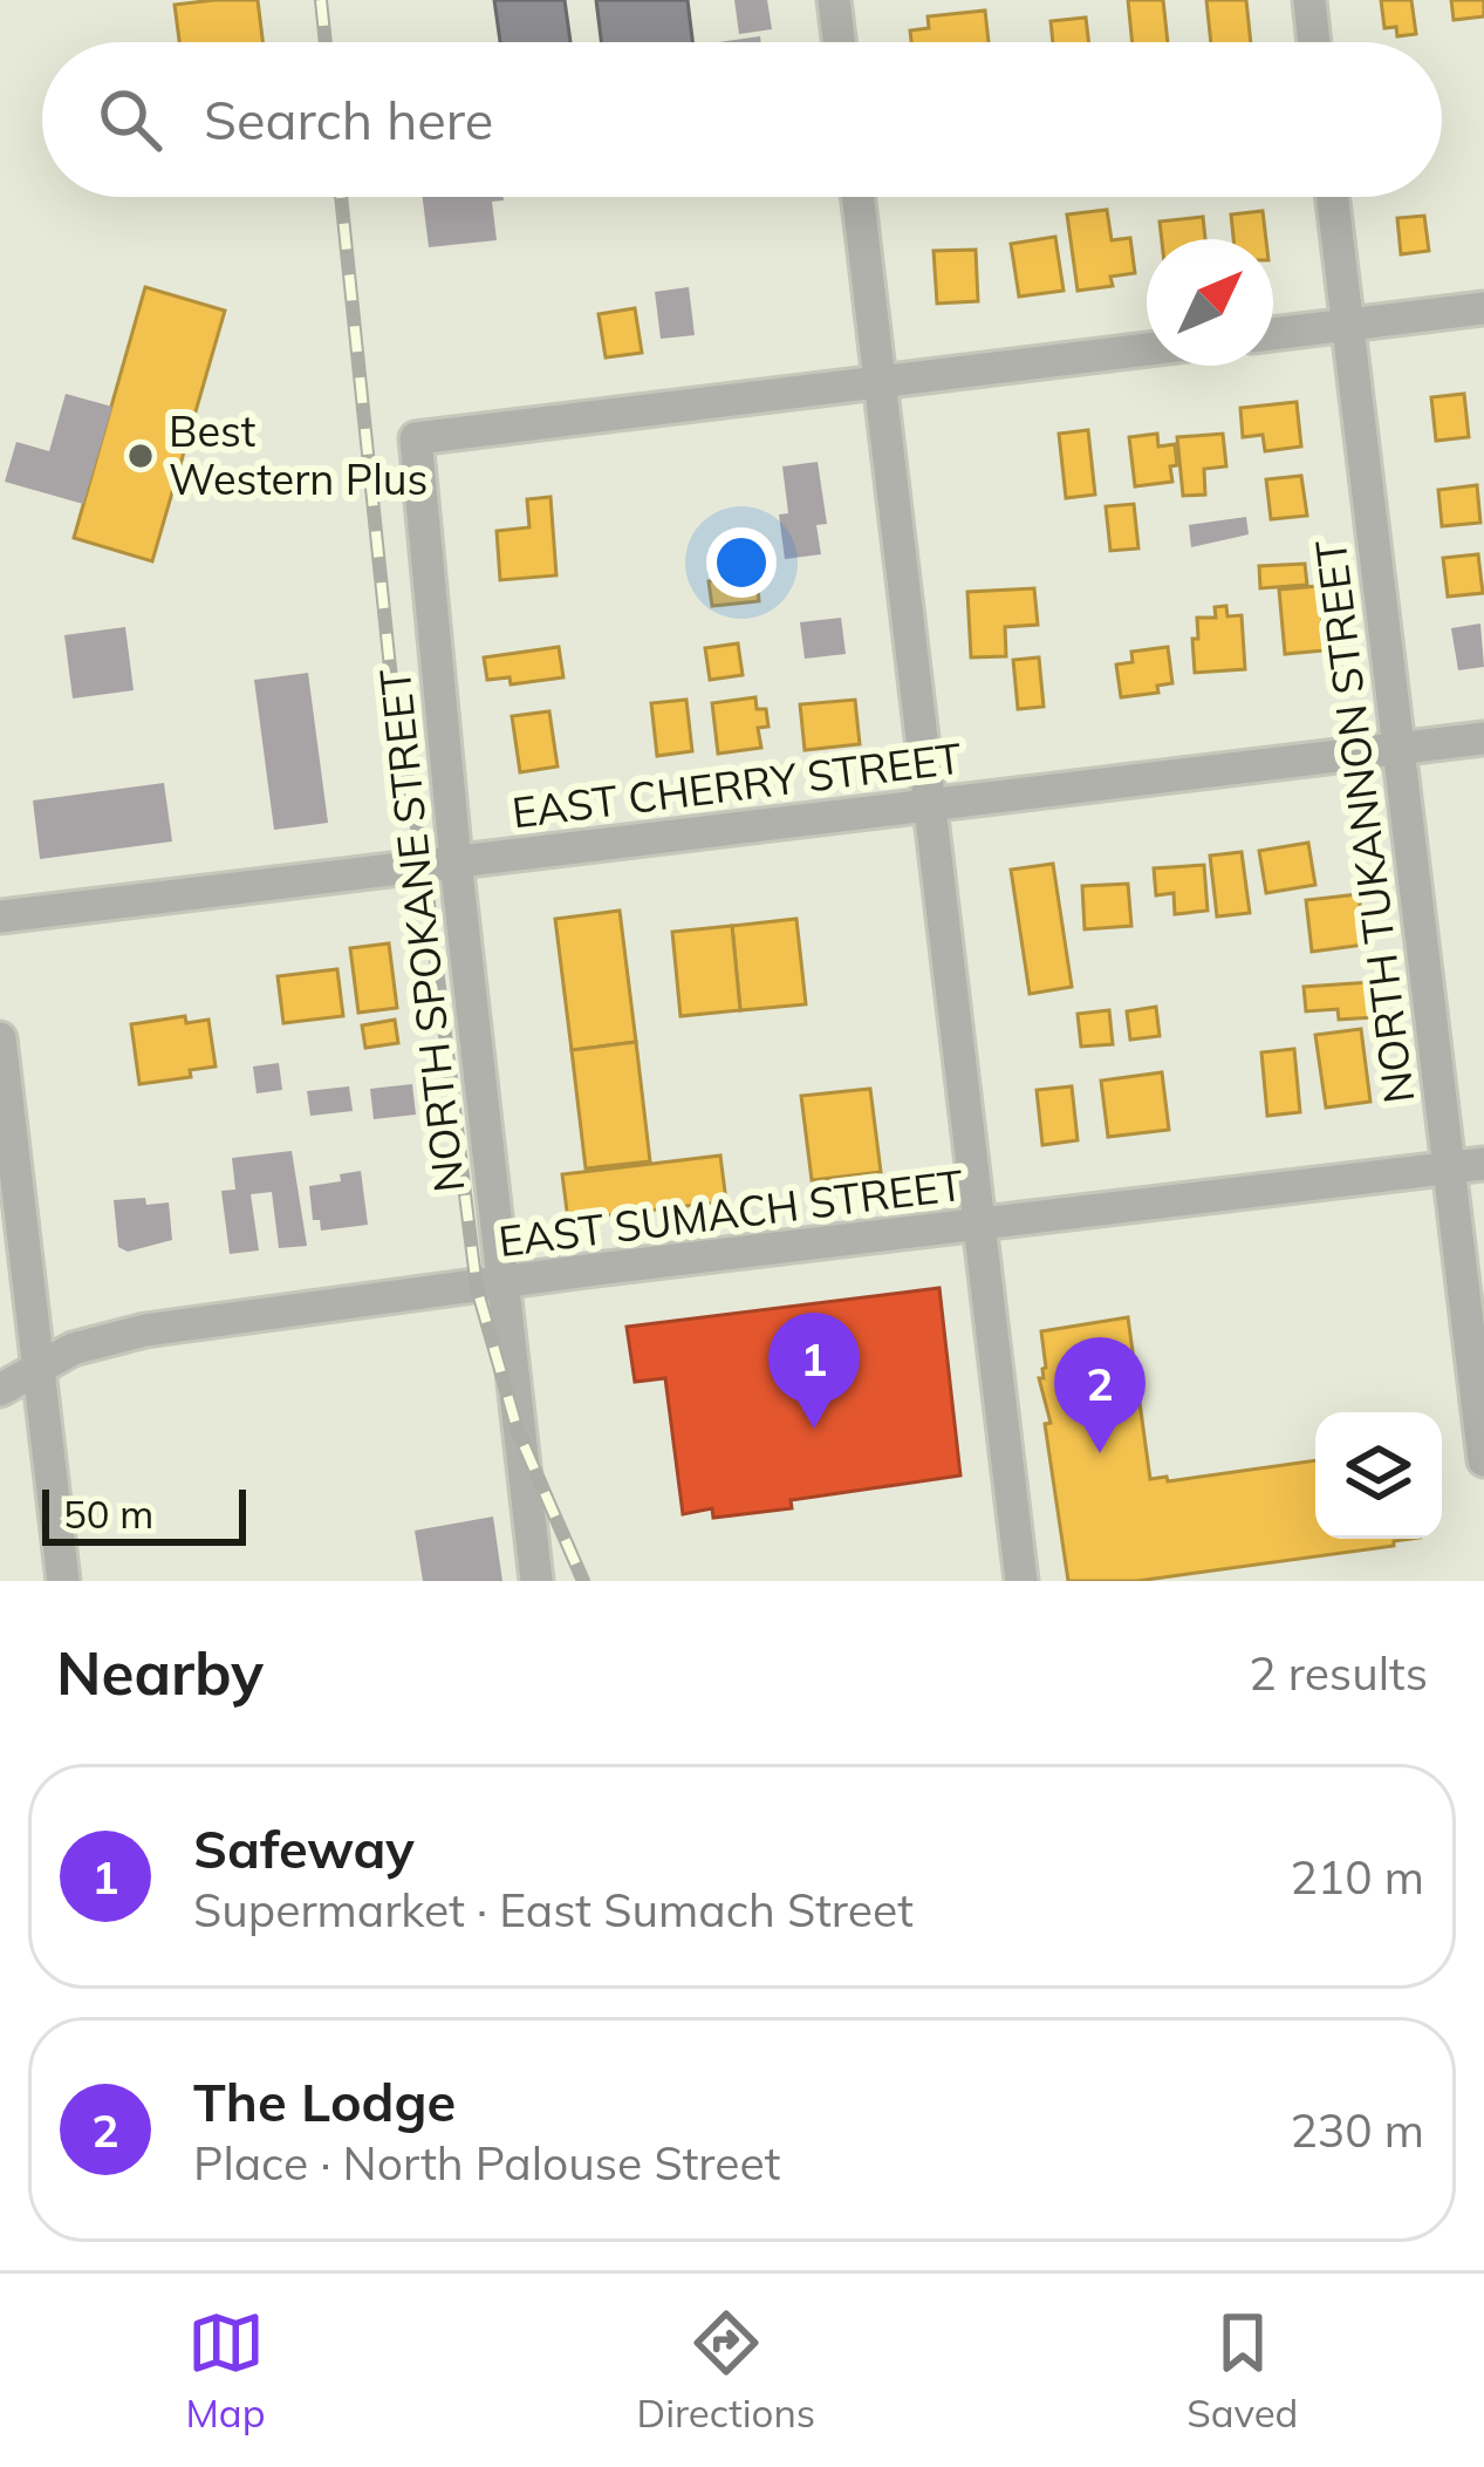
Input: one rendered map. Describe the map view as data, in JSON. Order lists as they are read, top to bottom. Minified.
{"streets":{"street":["EAST CHERRY STREET","NORTH TUKANNON STREET","NORTH SPOKANE STREET","EAST SUMACH STREET"]},"crossings":[["EAST CHERRY STREET","NORTH TUKANNON STREET"],["EAST CHERRY STREET","NORTH SPOKANE STREET"],["NORTH TUKANNON STREET","EAST SUMACH STREET"],["NORTH SPOKANE STREET","EAST SUMACH STREET"]],"places":["Best Western Plus"],"scale_bar":"50 m","north":"top right","page":{"search":"Search here","pins":["1","2"],"scale":"50 m","heading":["Nearby","2 results"],"list":[{"mark":"1","name":"Safeway","note":"Supermarket · East Sumach Street","value":"210 m"},{"mark":"2","name":"The Lodge","note":"Place · North Palouse Street","value":"230 m"}],"nav":["Map","Directions","Saved"]}}
